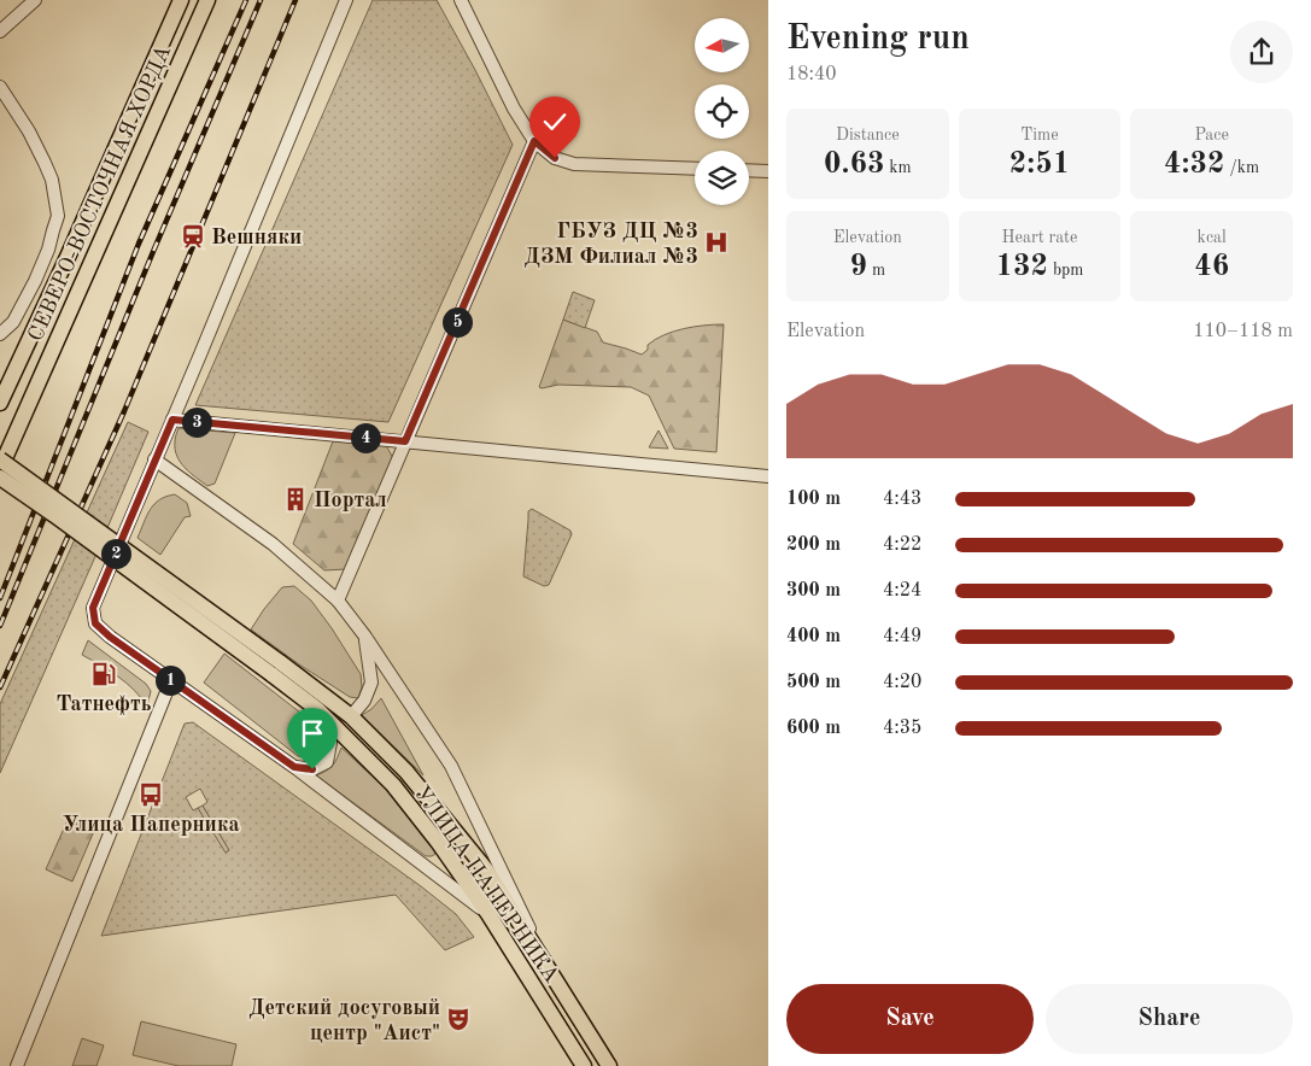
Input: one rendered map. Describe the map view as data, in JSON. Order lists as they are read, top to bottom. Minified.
{"streets":{"main road":["СЕВЕРО-ВОСТОЧНАЯ ХОРДА","УЛИЦА ПАПЕРНИКА"]},"places":{"station":["Вешняки"],"hospital":["ГБУЗ ДЦ №3 ДЗМ Филиал №3"],"building":["Портал"],"fuel station":["Татнефть"],"bus stop":["Улица Паперника"],"theatre":["Детский досуговый центр \"Аист\""]},"north":"left","page":{"heading":["Evening run","18:40"],"stats":[["Distance","0.63 km"],["Time","2:51"],["Pace","4:32 /km"],["Elevation","9 m"],["Heart rate","132 bpm"],["kcal","46"]],"pins":["5","3","4","2","1"],"chart":["Elevation","110–118 m"],"list":[{"name":"100 m","note":"4:43"},{"name":"200 m","note":"4:22"},{"name":"300 m","note":"4:24"},{"name":"400 m","note":"4:49"},{"name":"500 m","note":"4:20"},{"name":"600 m","note":"4:35"}],"buttons":["Save","Share"]}}
